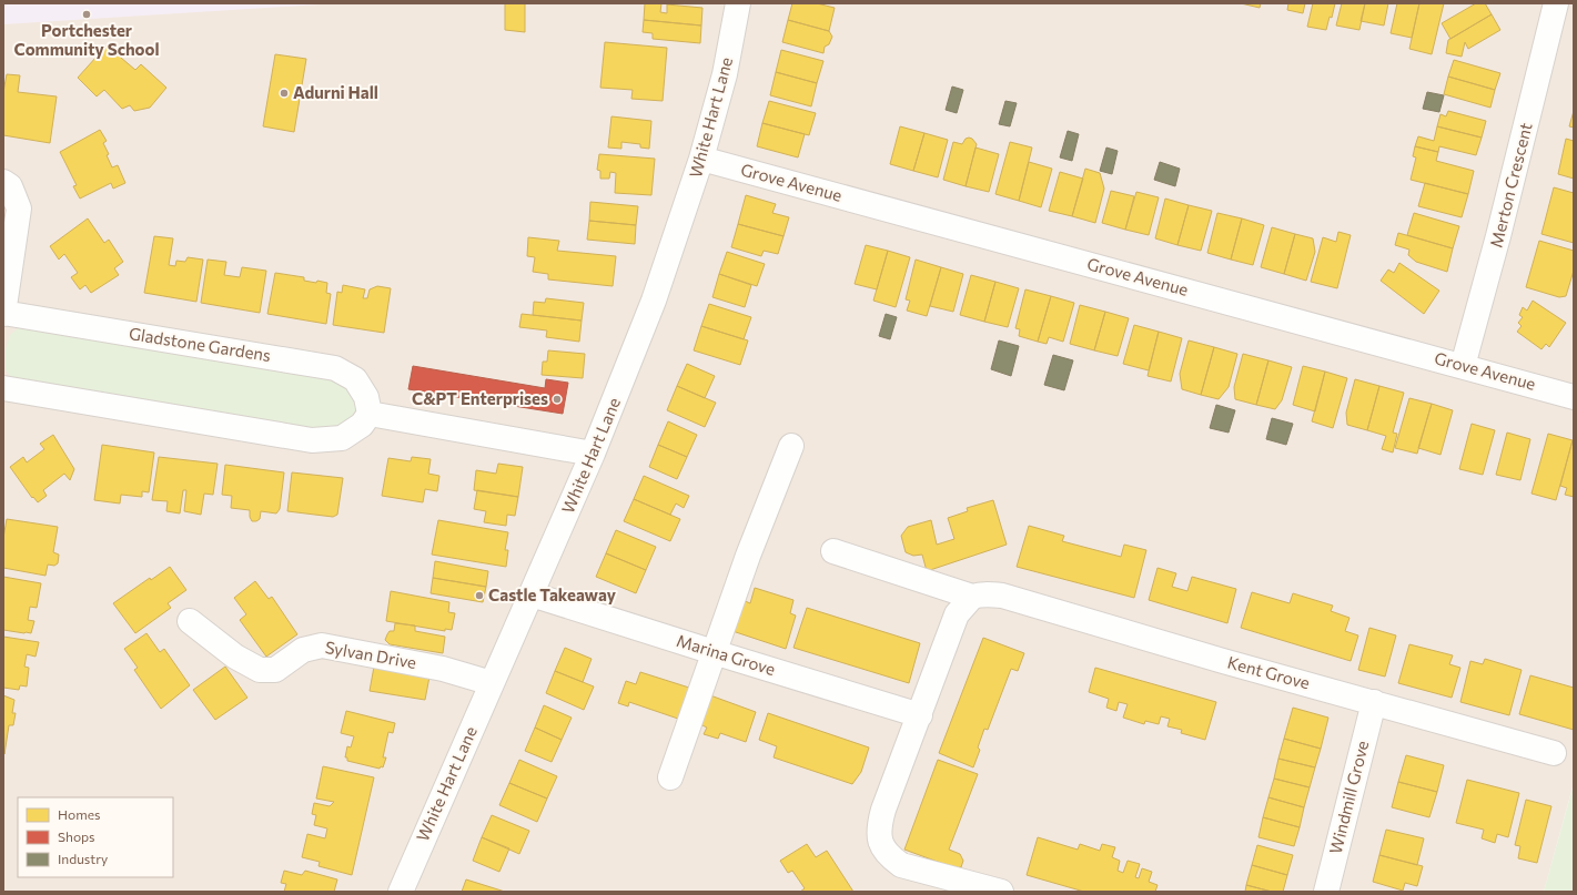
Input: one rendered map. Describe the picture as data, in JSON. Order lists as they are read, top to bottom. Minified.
{"streets":{"street":["White Hart Lane","Grove Avenue","Merton Crescent","Gladstone Gardens","Sylvan Drive","Marina Grove","Kent Grove","Windmill Grove"]},"crossings":[["White Hart Lane","Grove Avenue"],["White Hart Lane","Sylvan Drive"],["White Hart Lane","Marina Grove"],["Grove Avenue","Merton Crescent"],["Kent Grove","Windmill Grove"]],"places":["Portchester Community School","Adurni Hall","C&PT Enterprises","Castle Takeaway"],"legend":["Homes","Shops","Industry"]}
